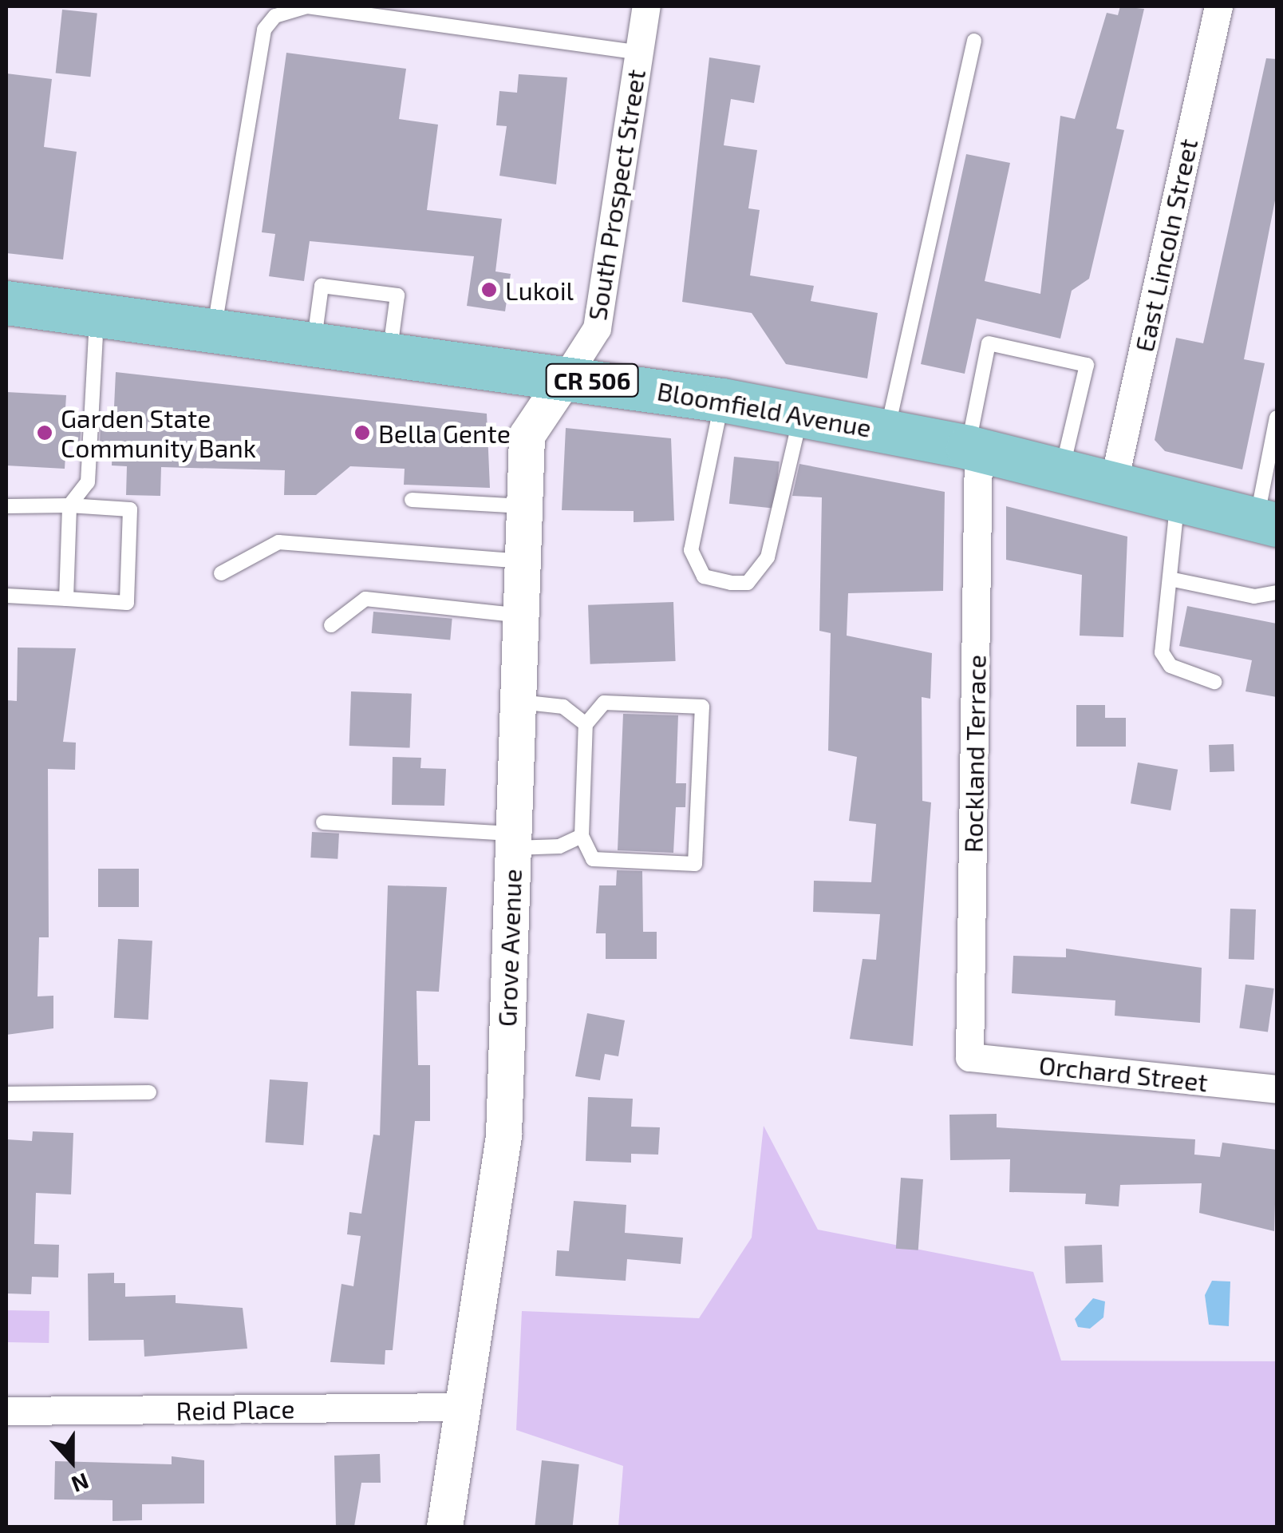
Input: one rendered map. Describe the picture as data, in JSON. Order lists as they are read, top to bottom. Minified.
{"streets":{"main road":["CR 506","Bloomfield Avenue"],"street":["South Prospect Street","East Lincoln Street","Rockland Terrace","Grove Avenue","Orchard Street","Reid Place"]},"crossings":[["South Prospect Street","Bloomfield Avenue"],["South Prospect Street","Grove Avenue"],["East Lincoln Street","Bloomfield Avenue"],["Bloomfield Avenue","Rockland Terrace"],["Bloomfield Avenue","Grove Avenue"],["Rockland Terrace","Orchard Street"],["Grove Avenue","Reid Place"]],"places":["Lukoil","Garden State Community Bank","Bella Gente"],"north":"bottom"}
